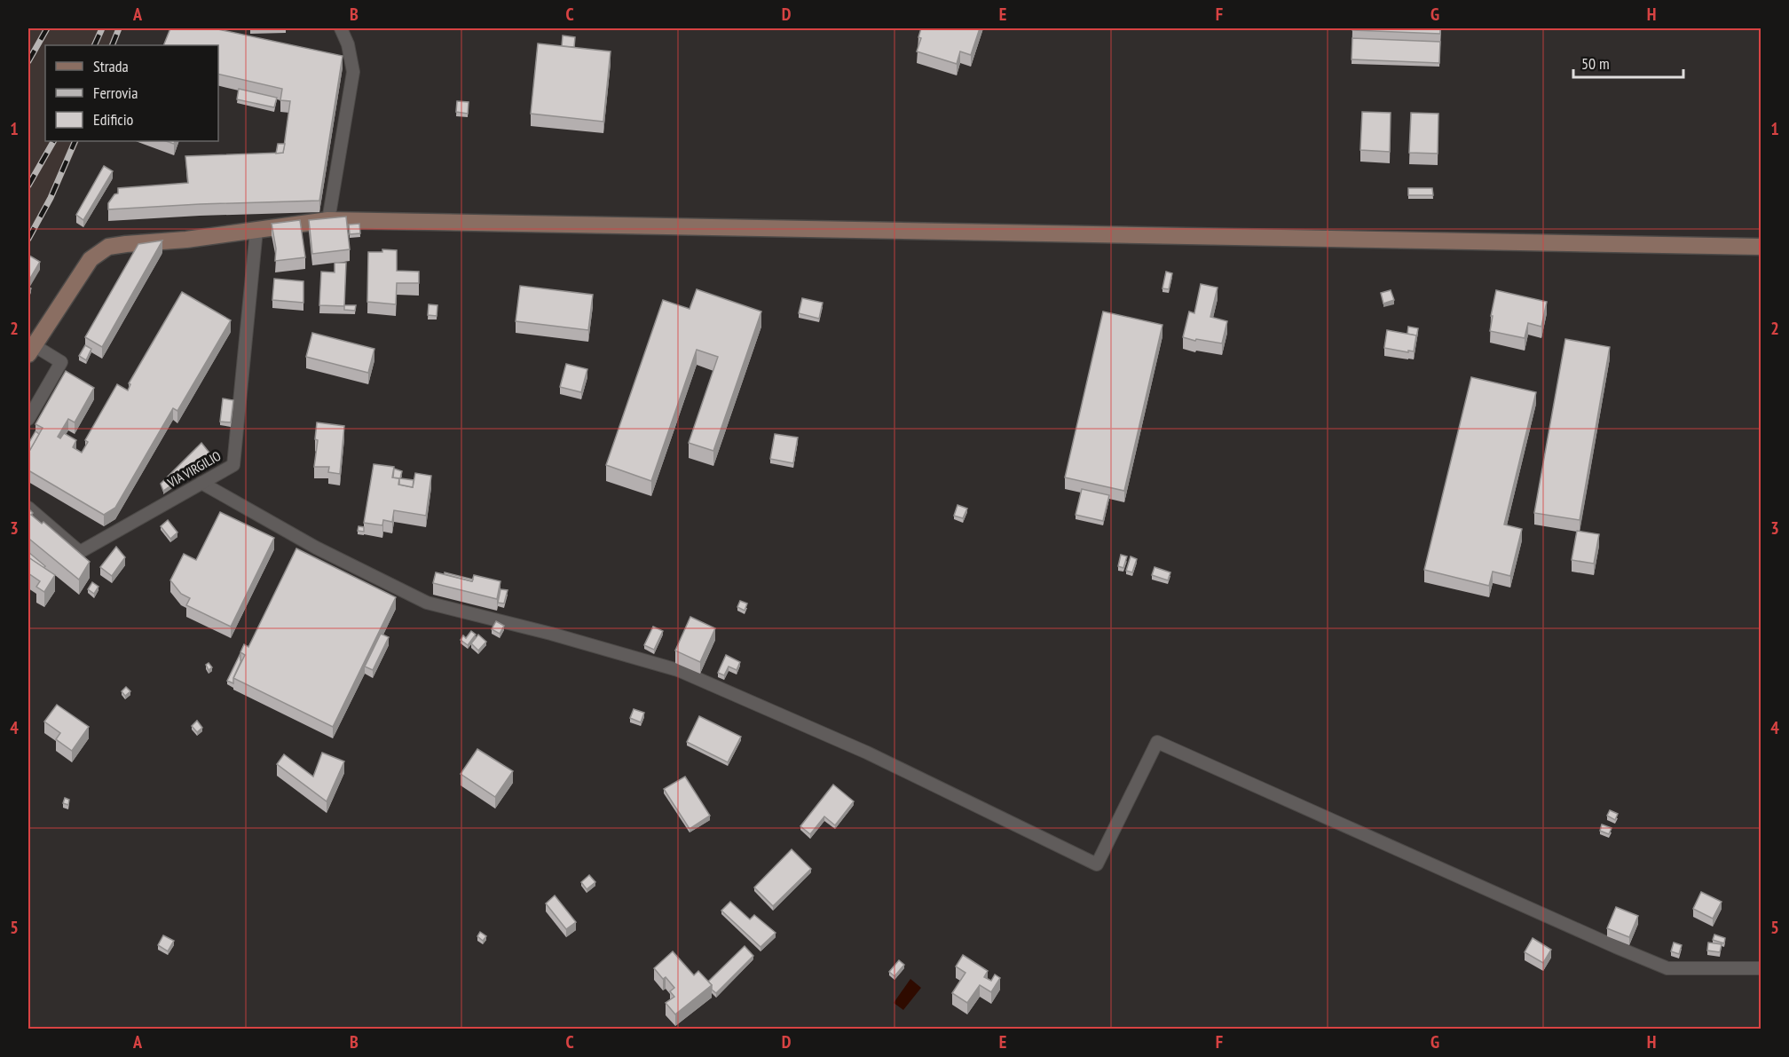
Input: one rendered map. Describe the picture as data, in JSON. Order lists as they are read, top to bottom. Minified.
{"streets":{"street":["VIA VIRGILIO"]},"legend":["Strada","Ferrovia","Edificio"],"scale_bar":"50 m","grid":{"columns":["A","B","C","D","E","F","G","H"],"rows":["1","2","3","4","5"]}}
